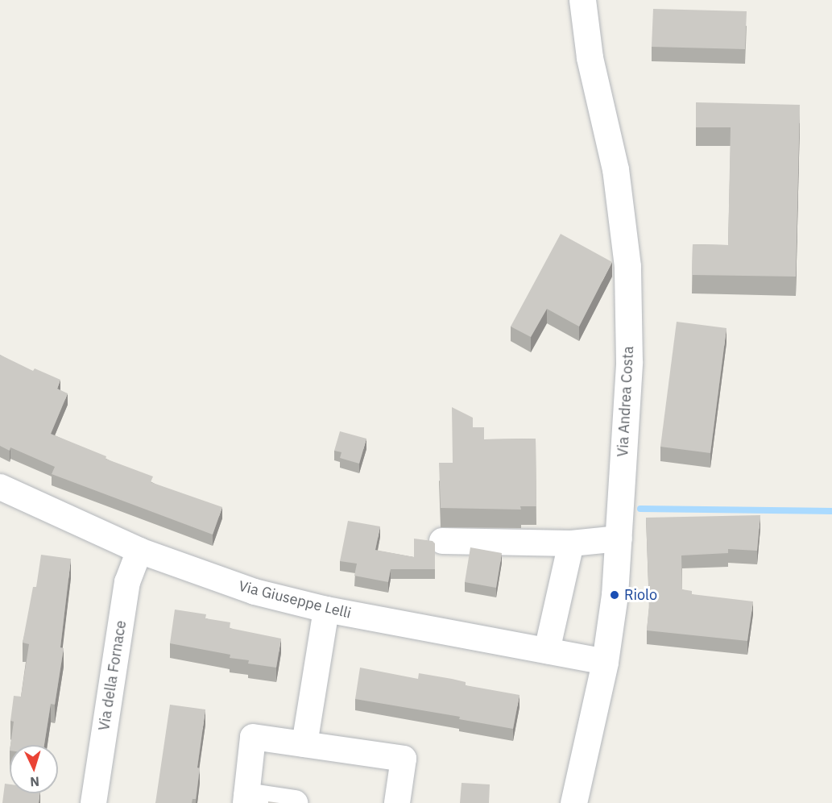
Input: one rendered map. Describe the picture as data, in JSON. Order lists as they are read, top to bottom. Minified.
{"streets":{"main road":["Via Andrea Costa"],"street":["Via Giuseppe Lelli","Via della Fornace"]},"crossings":[["Via Andrea Costa","Via Giuseppe Lelli"],["Via Giuseppe Lelli","Via della Fornace"]],"places":["Riolo"],"north":"bottom"}
